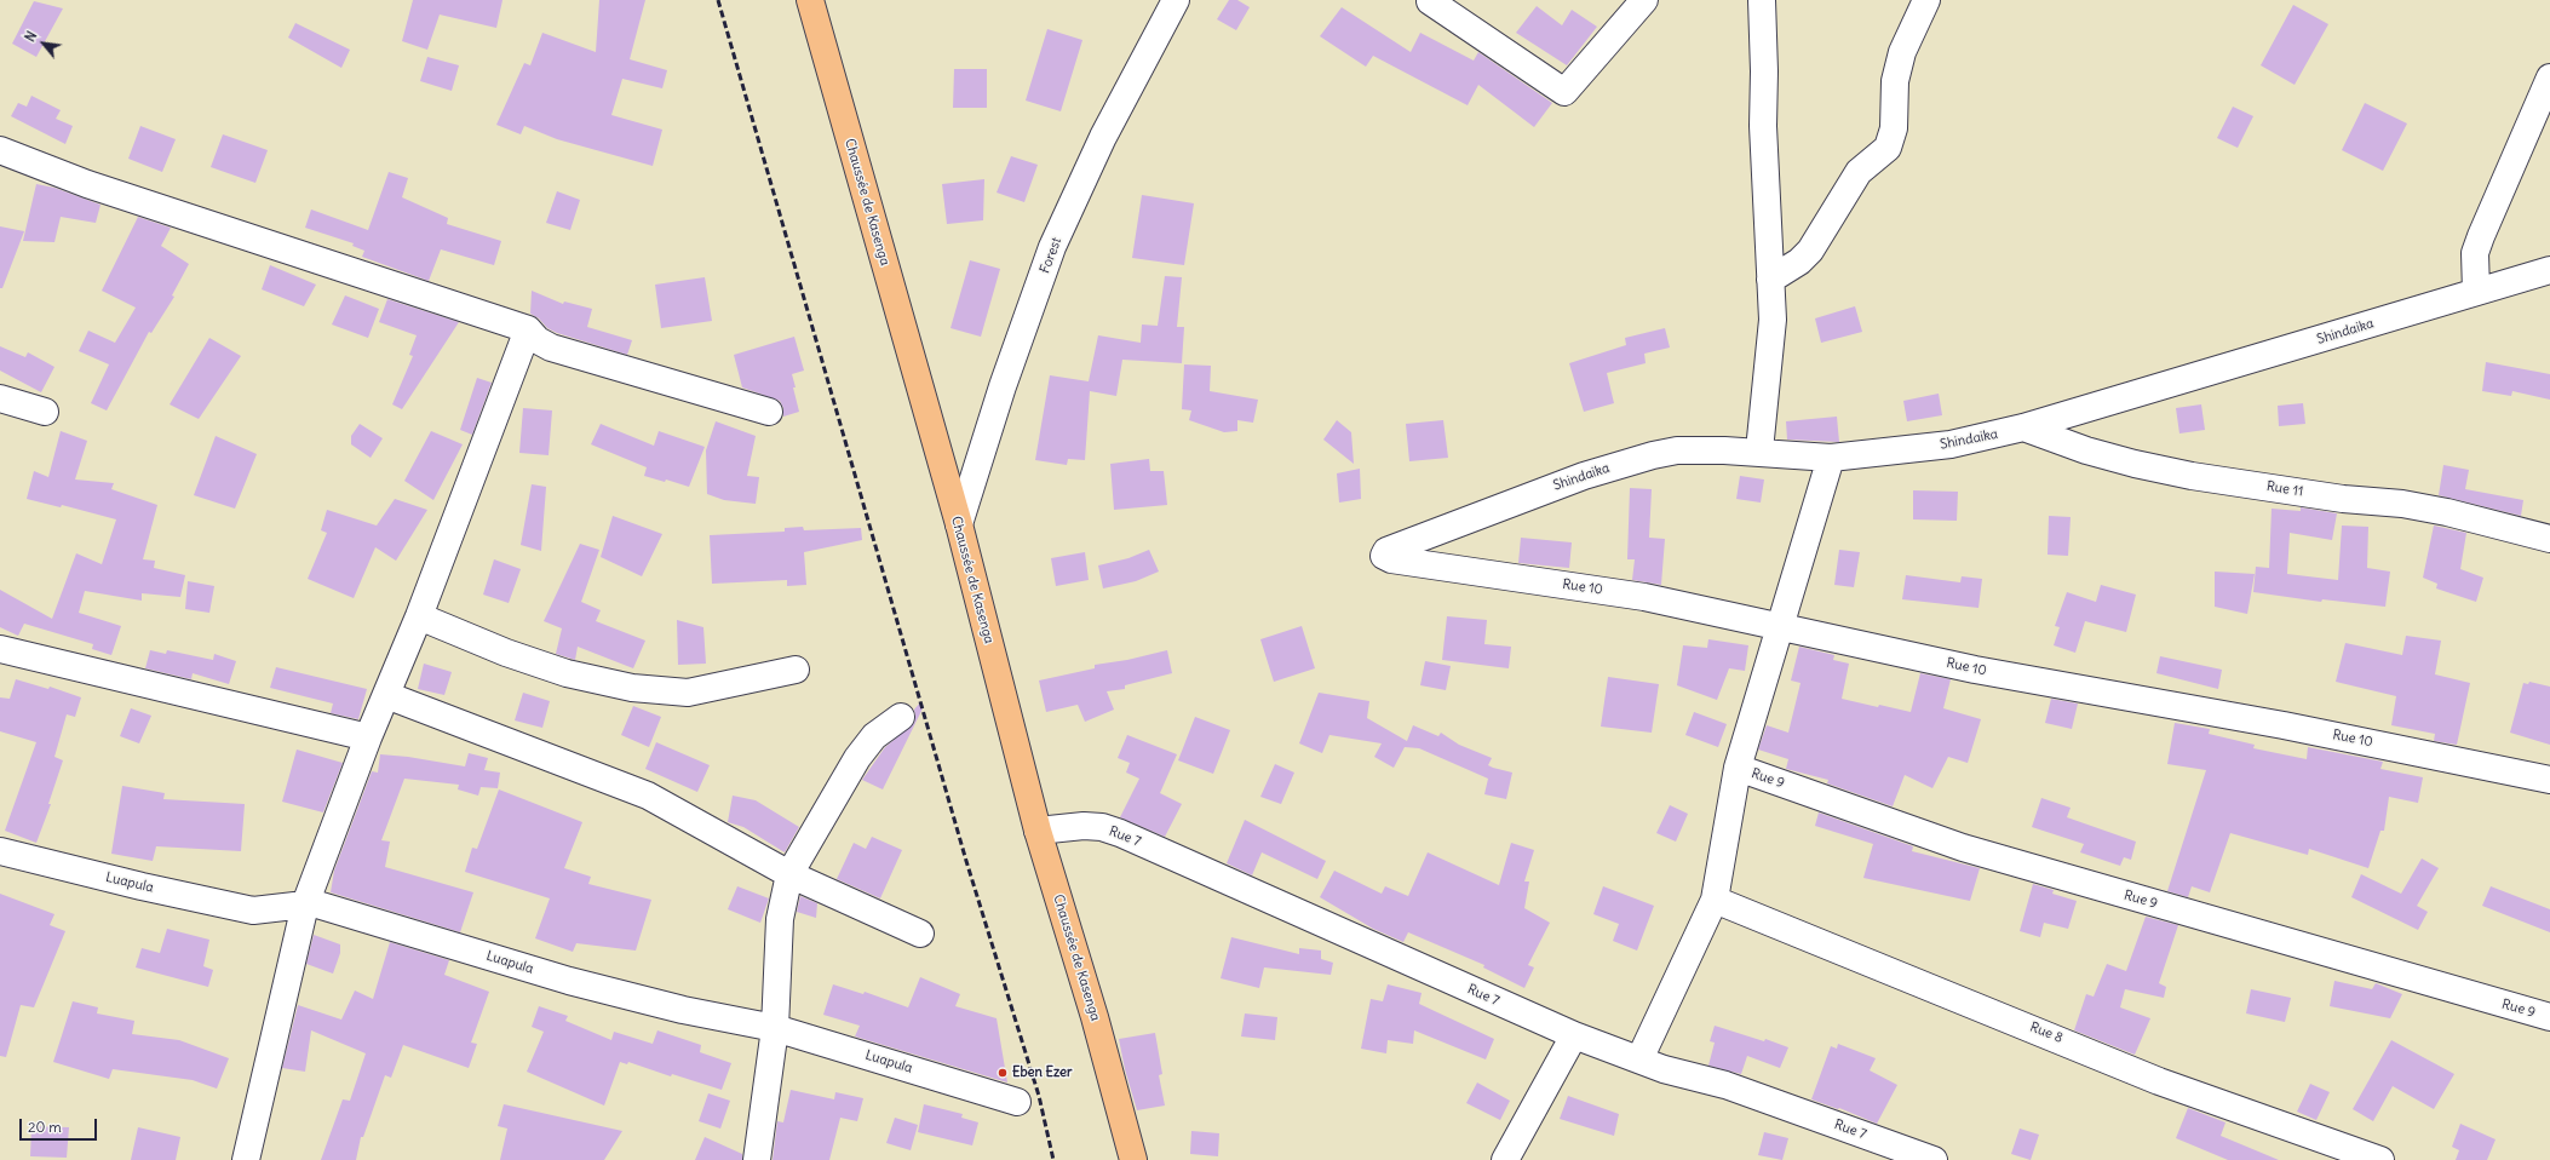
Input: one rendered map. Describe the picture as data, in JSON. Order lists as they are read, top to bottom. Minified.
{"streets":{"main road":["Chaussée de Kasenga"],"street":["Forest","Shindaika","Rue 11","Rue 10","Rue 9","Rue 7","Luapula","Rue 8"]},"crossings":[["Chaussée de Kasenga","Forest"],["Chaussée de Kasenga","Rue 7"],["Shindaika","Rue 11"],["Shindaika","Rue 10"]],"places":["Eben Ezer"],"scale_bar":"20 m","north":"top left"}
